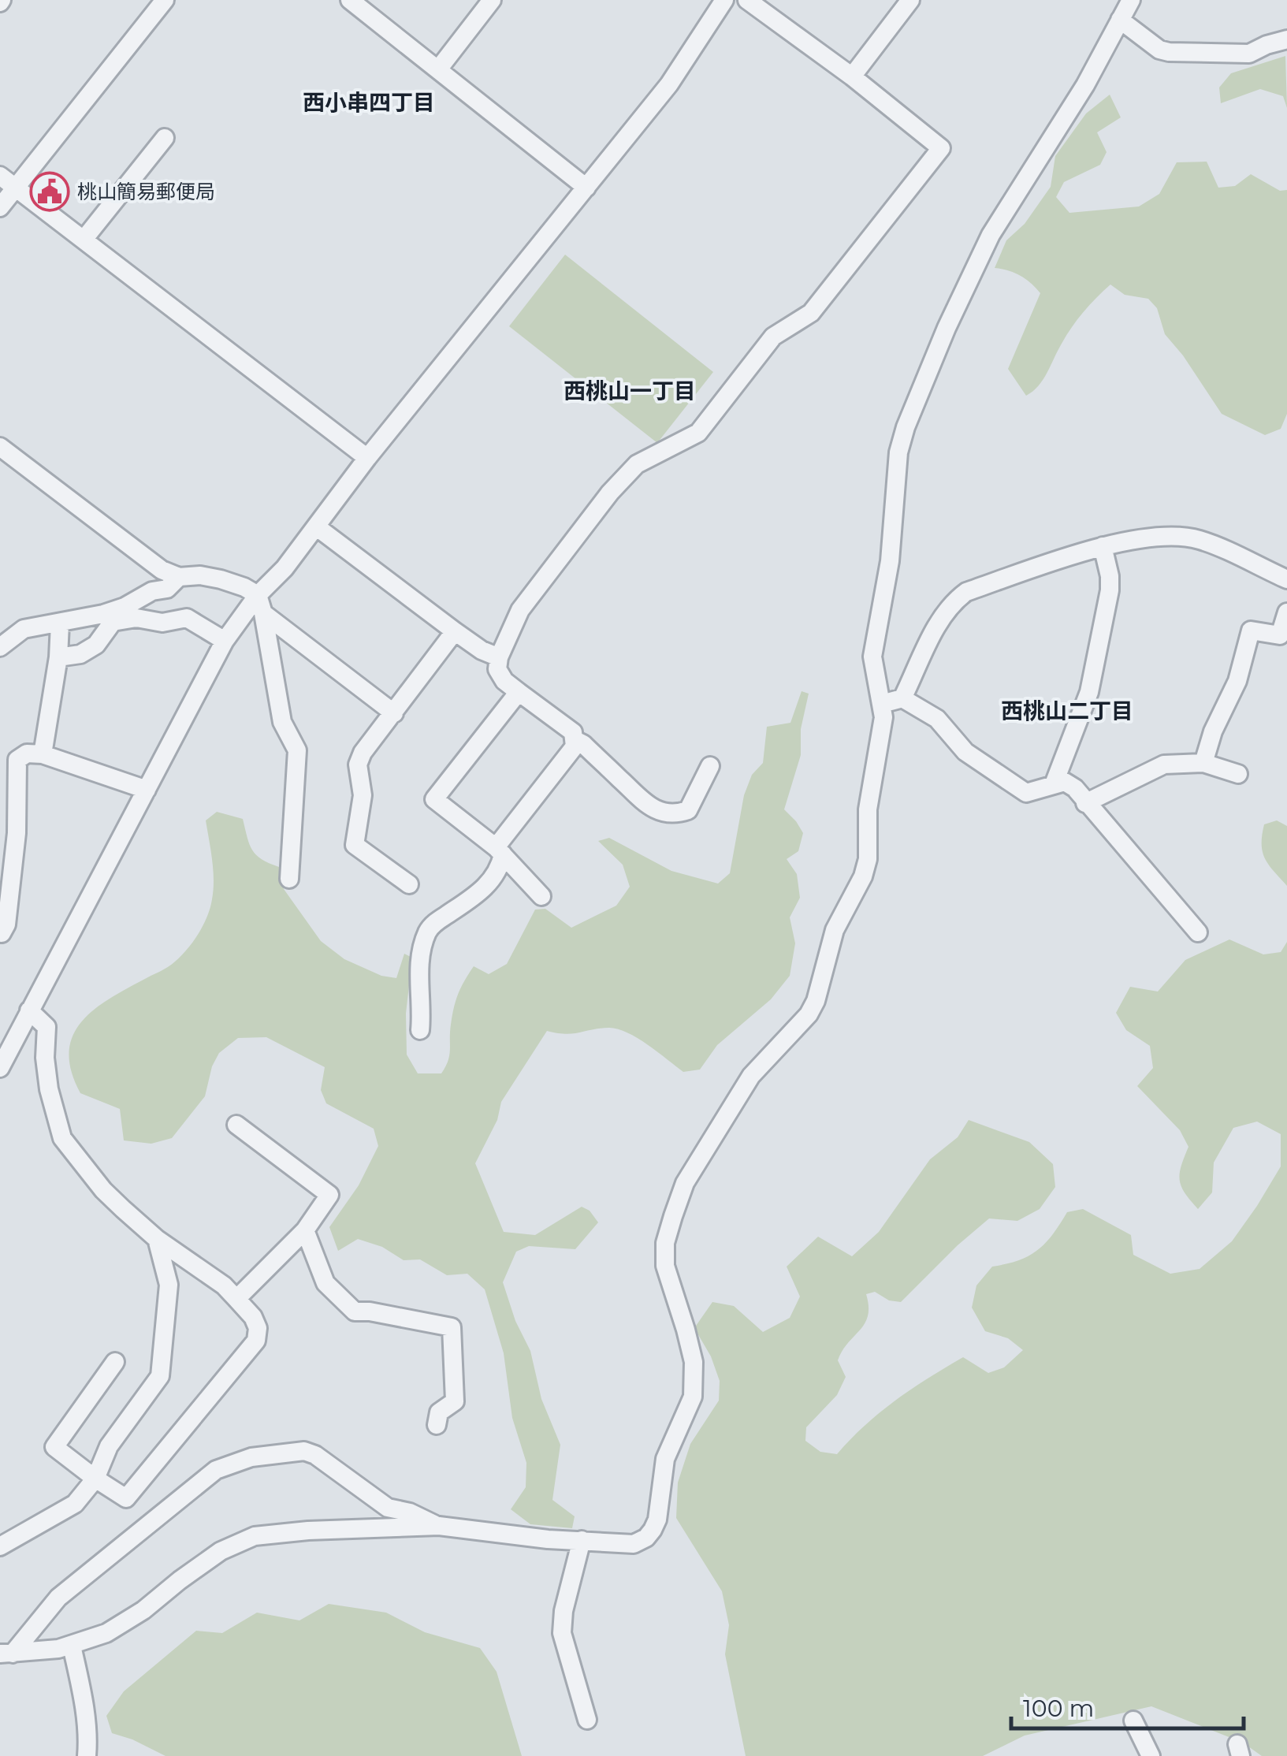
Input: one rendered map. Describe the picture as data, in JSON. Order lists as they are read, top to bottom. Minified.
{"districts":["西小串四丁目","西桃山一丁目","西桃山二丁目"],"places":{"public building":["桃山簡易郵便局"]},"scale_bar":"100 m"}
